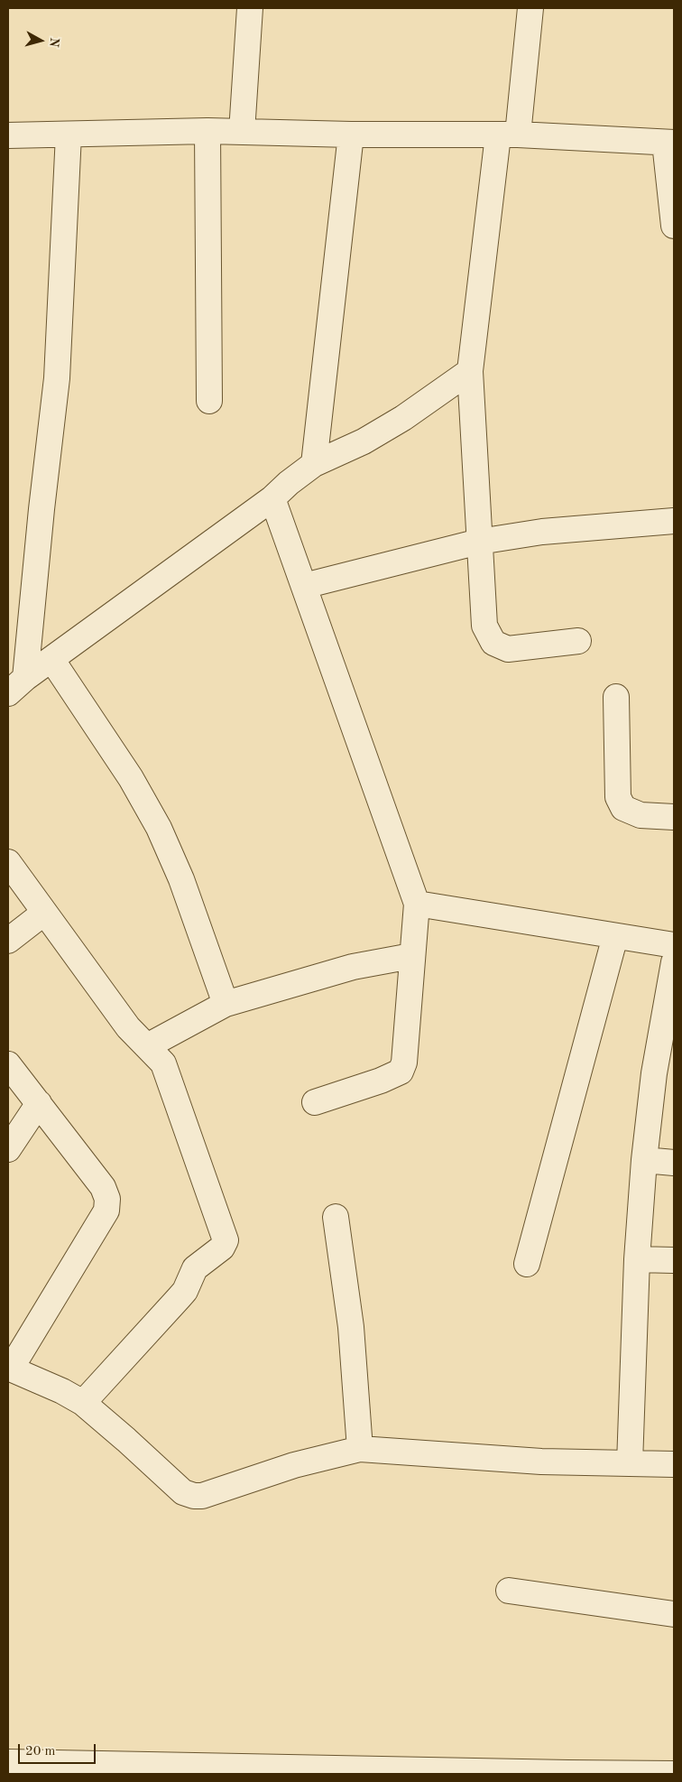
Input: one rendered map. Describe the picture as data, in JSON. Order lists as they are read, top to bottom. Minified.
{"scale_bar":"20 m","north":"right"}
